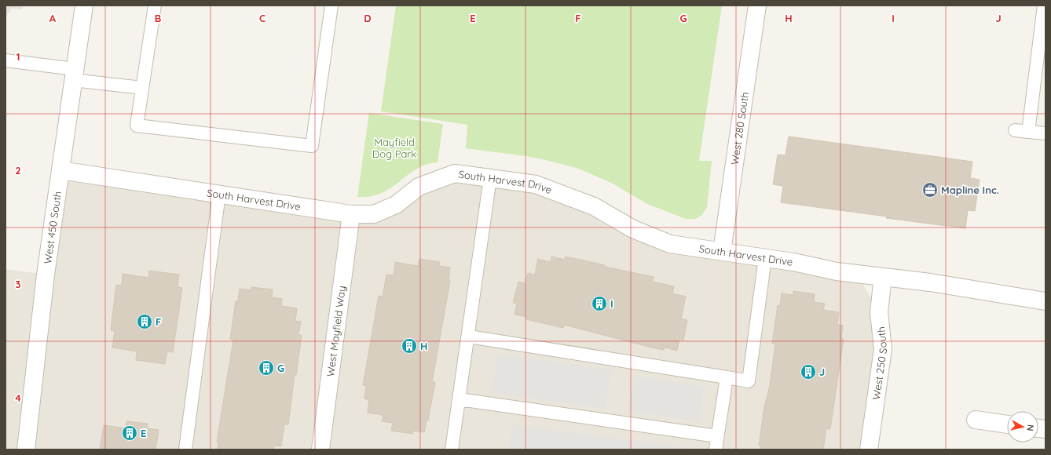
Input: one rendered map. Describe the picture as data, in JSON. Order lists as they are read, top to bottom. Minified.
{"streets":{"street":["West 280 South","South Harvest Drive","West 450 South","West Mayfield Way","West 250 South"]},"crossings":[["West 280 South","South Harvest Drive"],["South Harvest Drive","West 450 South"],["South Harvest Drive","West Mayfield Way"],["South Harvest Drive","West 250 South"]],"parks":["Mayfield Dog Park"],"places":{"office":["Mapline Inc."],"building":["I","F","H","G","J","E"]},"north":"right","grid":{"columns":["A","B","C","D","E","F","G","H","I","J"],"rows":["1","2","3","4"]}}
